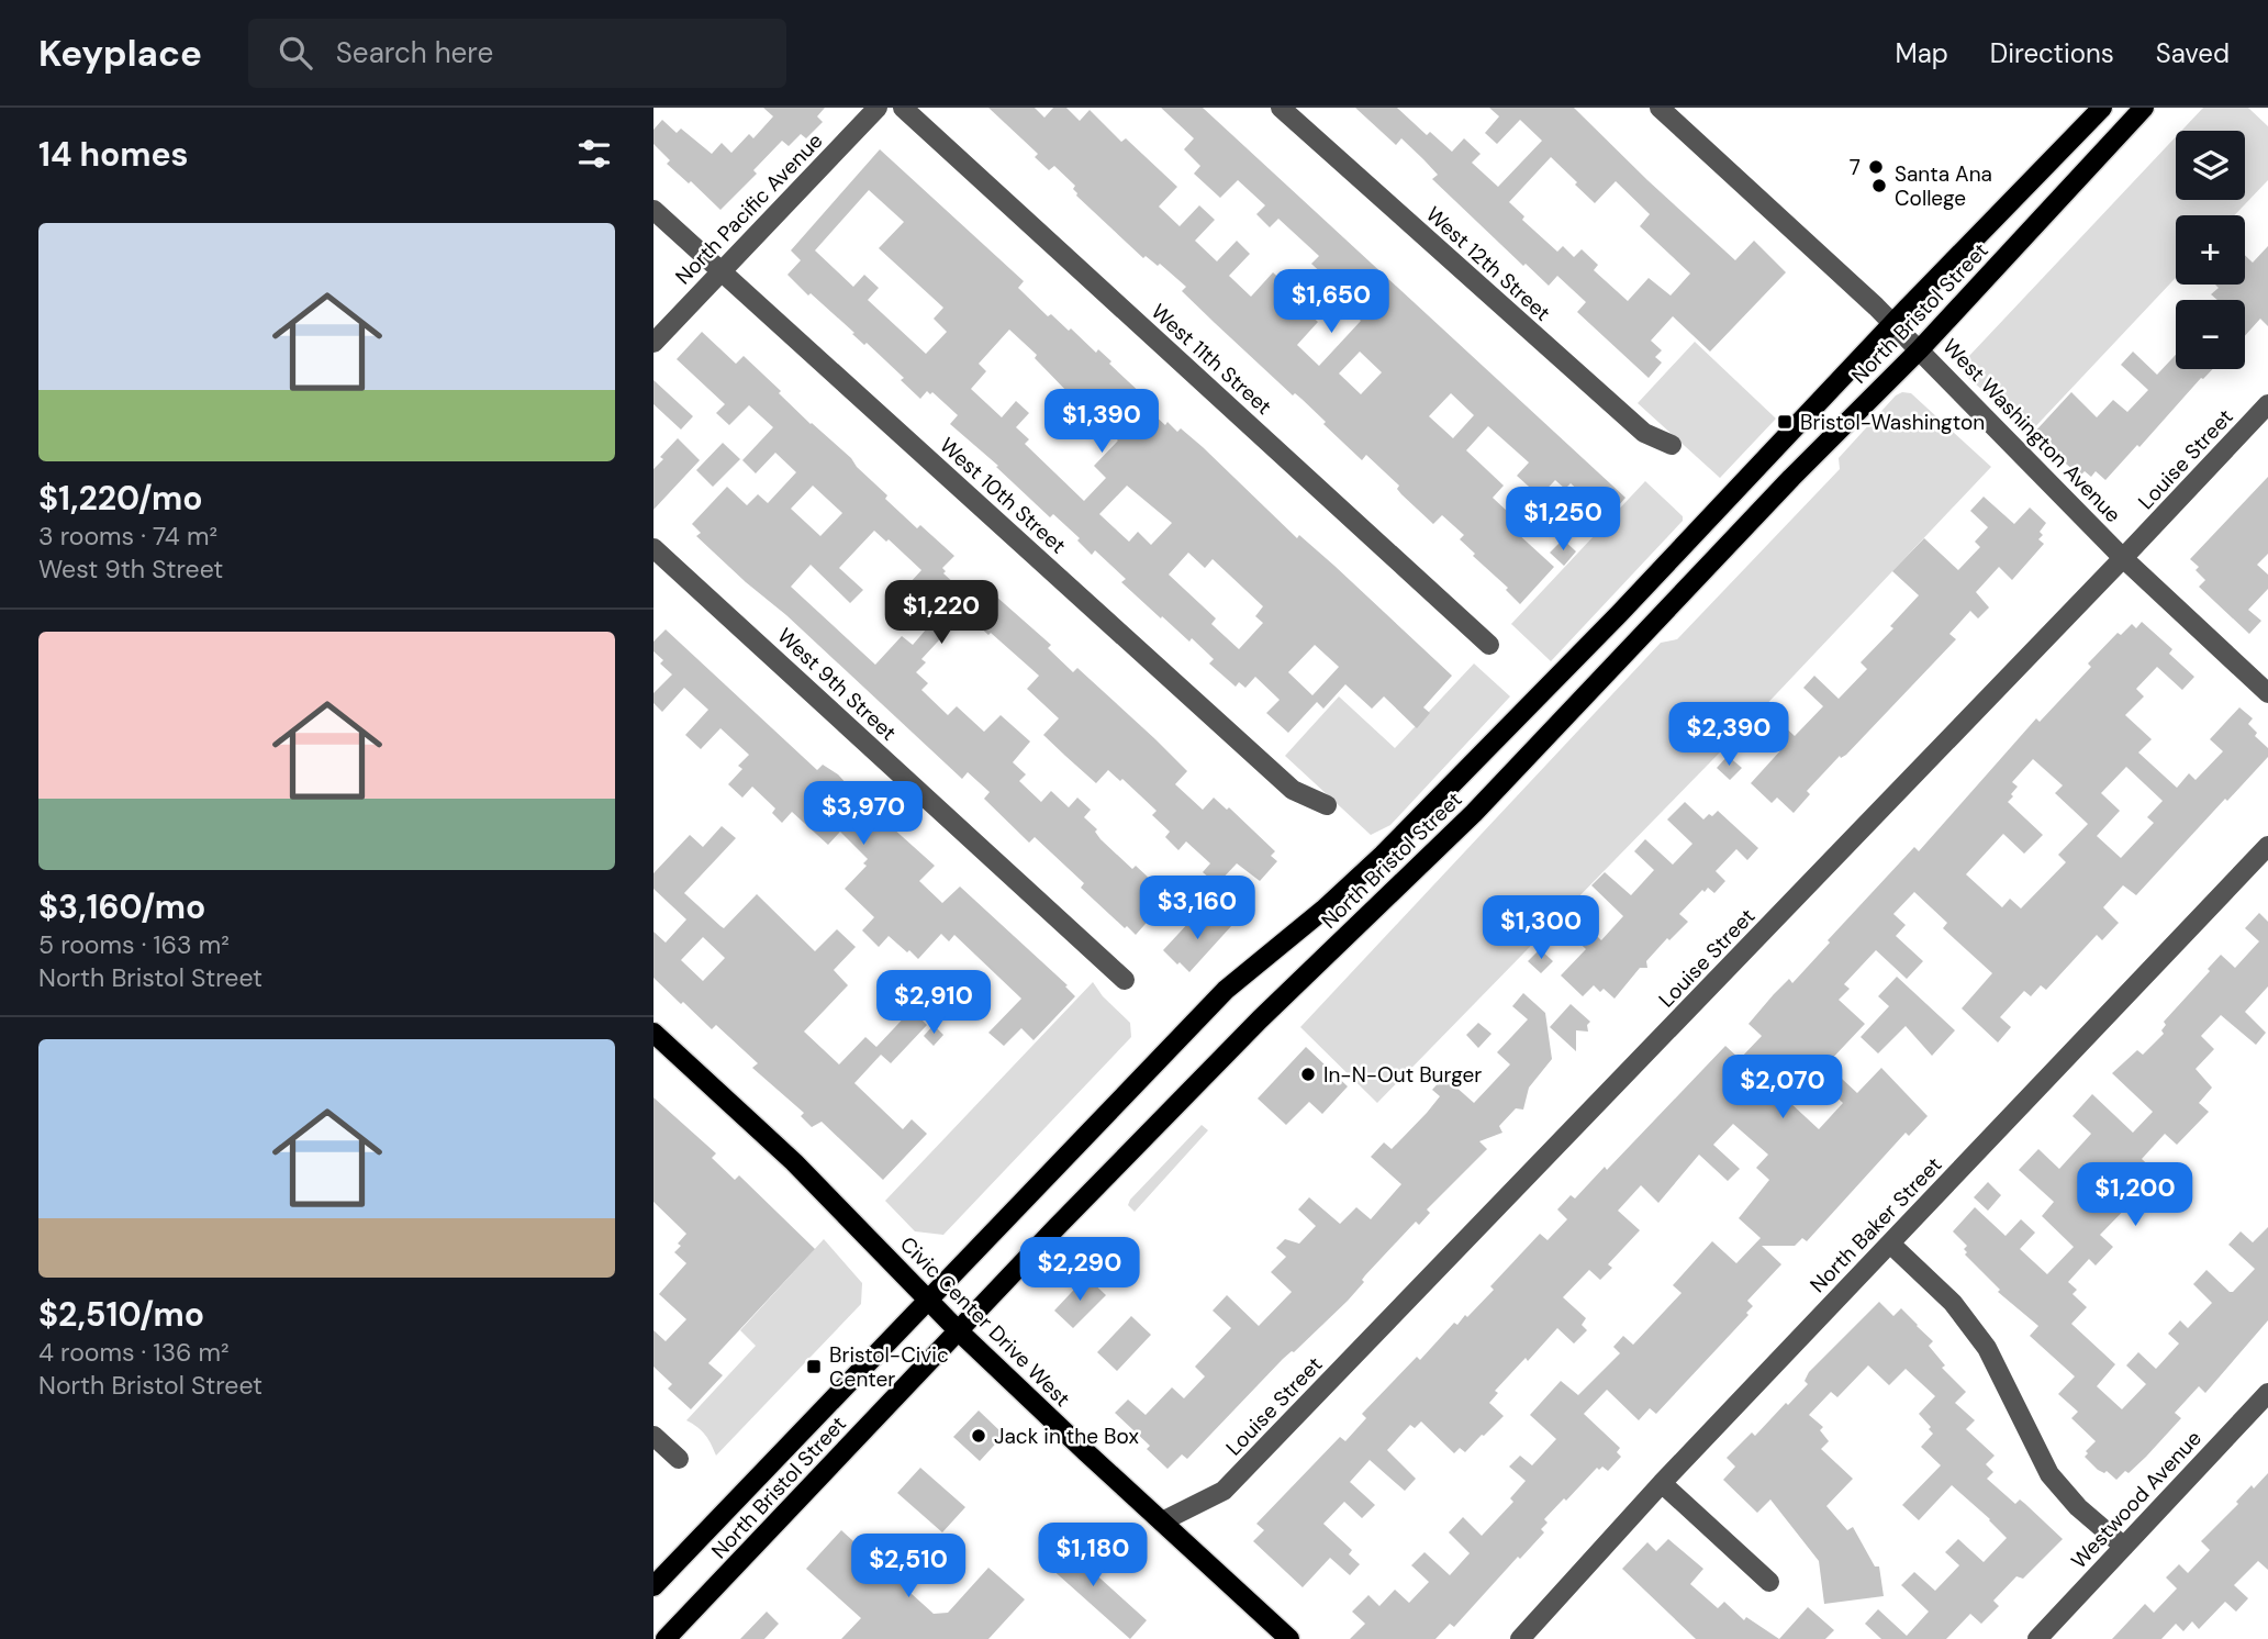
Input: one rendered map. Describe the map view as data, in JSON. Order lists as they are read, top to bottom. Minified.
{"streets":{"main road":["North Bristol Street","Civic Center Drive West"],"street":["North Pacific Avenue","West 12th Street","West 11th Street","West Washington Avenue","Louise Street","West 10th Street","West 9th Street","North Baker Street","Westwood Avenue"]},"crossings":[["North Pacific Avenue","West 10th Street"],["North Bristol Street","West Washington Avenue"],["North Bristol Street","Civic Center Drive West"],["West Washington Avenue","Louise Street"],["Louise Street","Civic Center Drive West"]],"places":{"other":["7","Santa Ana College","In-N-Out Burger","Jack in the Box"],"transit":["Bristol-Washington","Bristol-Civic Center"]},"page":{"header":"Keyplace","search":"Search here","nav":["Map","Directions","Saved"],"heading":"14 homes","map_buttons":["+","−"],"list":[{"name":"$1,220/mo","note":"3 rooms · 74 m² · West 9th Street"},{"name":"$3,160/mo","note":"5 rooms · 163 m² · North Bristol Street"},{"name":"$2,510/mo","note":"4 rooms · 136 m² · North Bristol Street"}],"price":["$1,650","$1,390","$1,250","$1,220","$2,390","$3,970","$3,160","$1,300","$2,910","$2,070","$1,200","$2,290","$1,180","$2,510"]}}
